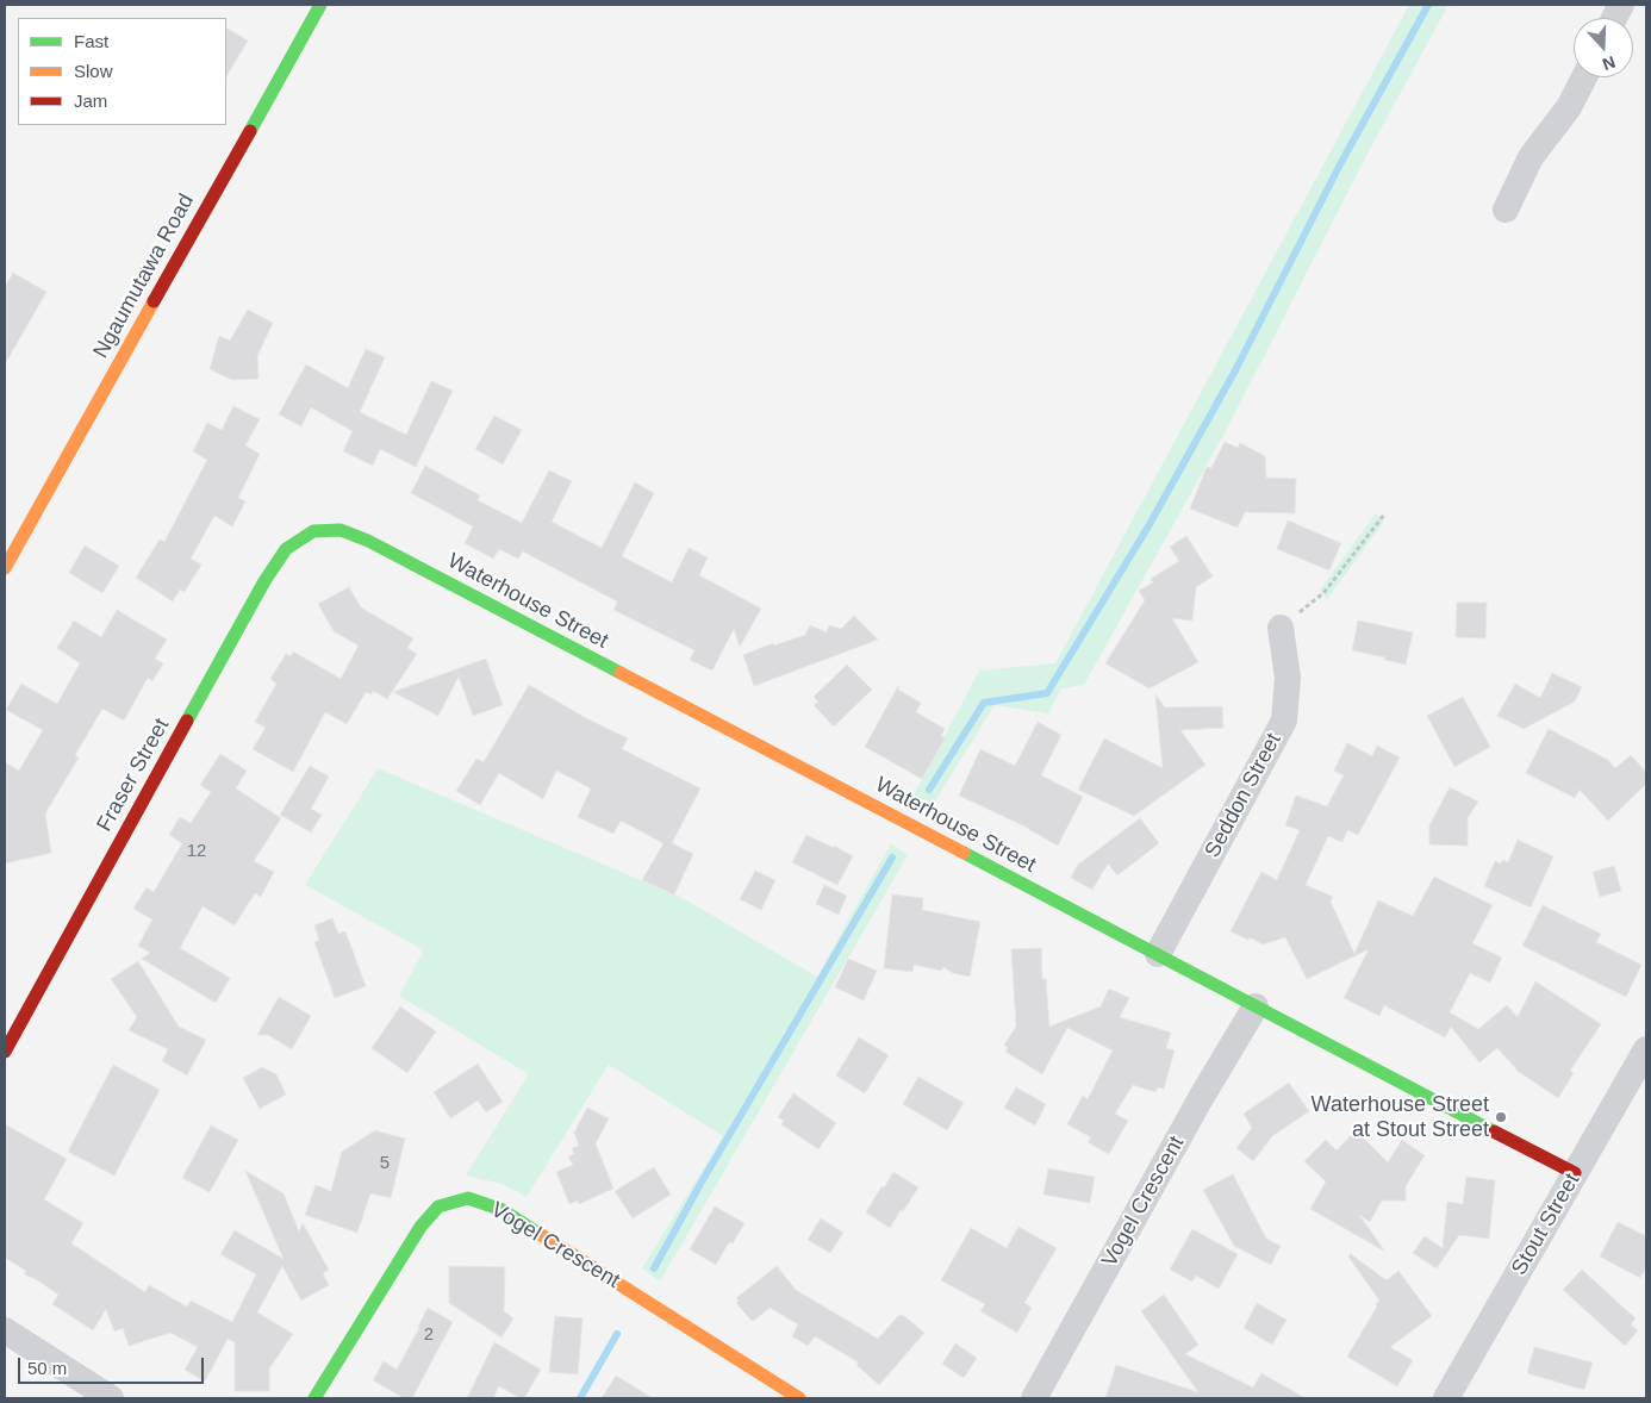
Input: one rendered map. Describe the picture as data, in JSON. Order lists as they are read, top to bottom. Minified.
{"streets":{"street":["Ngaumutawa Road","Waterhouse Street","Fraser Street","Seddon Street","Vogel Crescent","Stout Street"]},"crossings":[["Waterhouse Street","Fraser Street"],["Waterhouse Street","Seddon Street"],["Waterhouse Street","Vogel Crescent"],["Waterhouse Street","Stout Street"]],"places":["Waterhouse Street at Stout Street"],"house_numbers":["12","5","2"],"legend":["Fast","Slow","Jam"],"scale_bar":"50 m","north":"bottom"}
